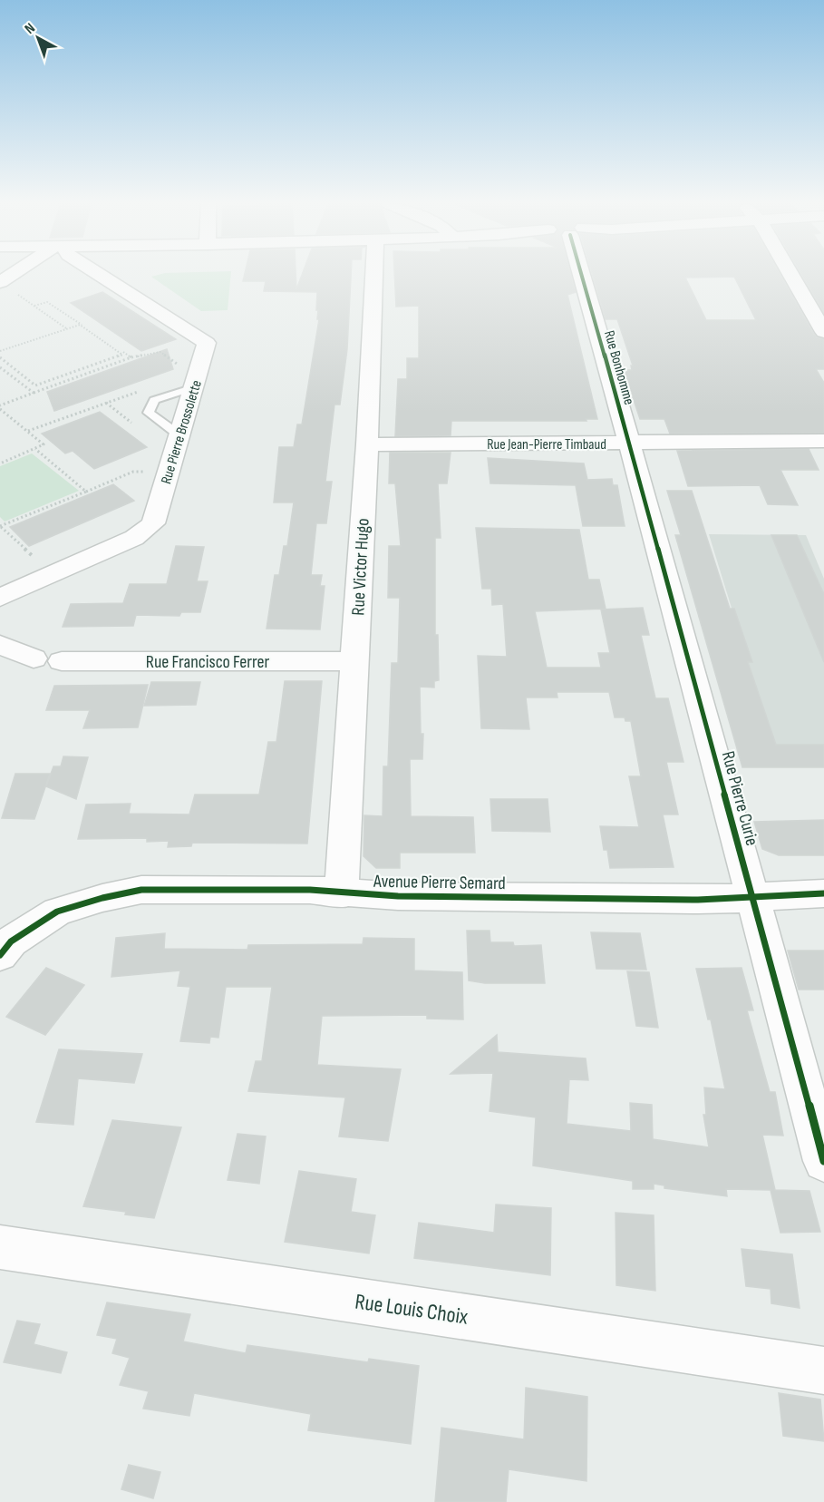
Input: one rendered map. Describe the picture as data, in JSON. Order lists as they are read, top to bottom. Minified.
{"streets":{"street":["Rue Bonhomme","Rue Pierre Brossolette","Rue Jean-Pierre Timbaud","Rue Victor Hugo","Rue Francisco Ferrer","Rue Pierre Curie","Avenue Pierre Semard","Rue Louis Choix"]},"crossings":[["Rue Bonhomme","Rue Jean-Pierre Timbaud"],["Rue Bonhomme","Rue Pierre Curie"],["Rue Jean-Pierre Timbaud","Rue Victor Hugo"],["Rue Jean-Pierre Timbaud","Rue Pierre Curie"],["Rue Victor Hugo","Rue Francisco Ferrer"],["Rue Victor Hugo","Avenue Pierre Semard"],["Rue Pierre Curie","Avenue Pierre Semard"]],"north":"top left"}
